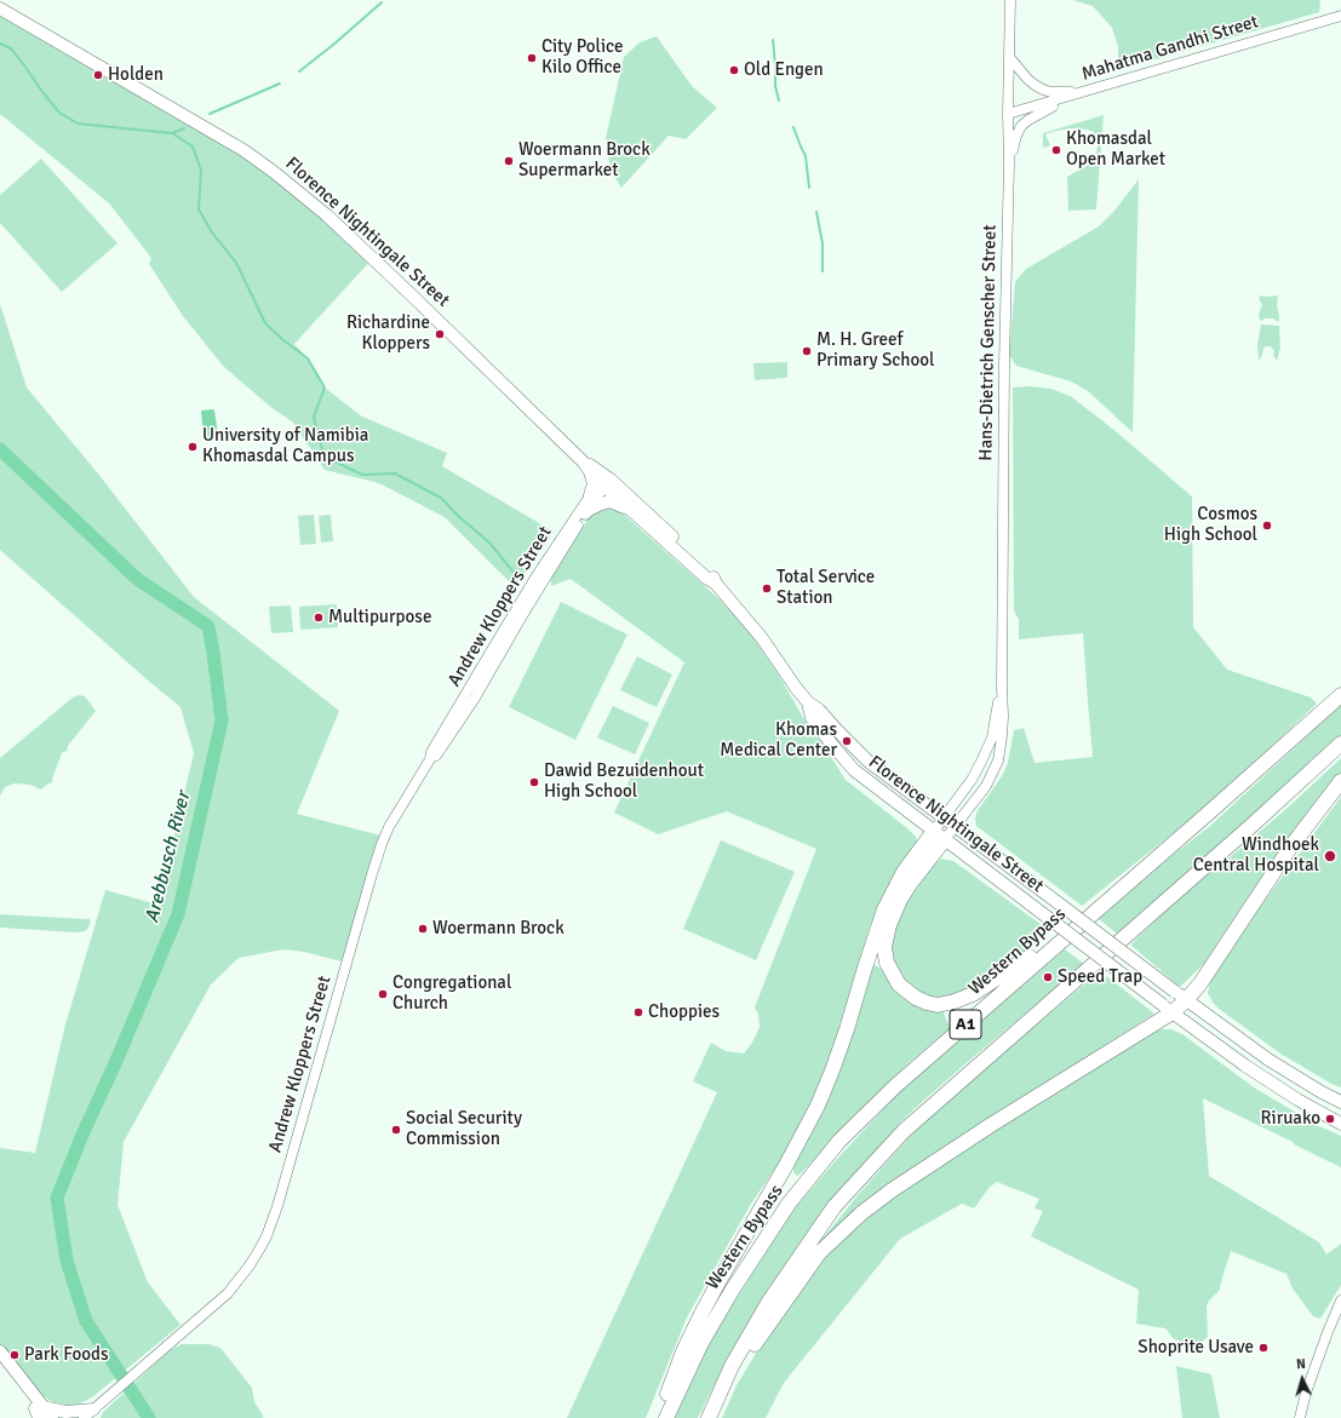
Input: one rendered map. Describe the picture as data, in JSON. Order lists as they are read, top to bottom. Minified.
{"streets":{"highway":["Western Bypass","A1"],"main road":["Florence Nightingale Street"],"street":["Mahatma Gandhi Street","Hans-Dietrich Genscher Street","Andrew Kloppers Street"]},"crossings":[["Mahatma Gandhi Street","Hans-Dietrich Genscher Street"],["Florence Nightingale Street","Hans-Dietrich Genscher Street"],["Florence Nightingale Street","Andrew Kloppers Street"]],"water":["Arebbusch River"],"places":["City Police Kilo Office","Old Engen","Holden","Khomasdal Open Market","Woermann Brock Supermarket","Richardine Kloppers","M. H. Greef Primary School","University of Namibia Khomasdal Campus","Cosmos High School","Total Service Station","Multipurpose","Khomas Medical Center","Dawid Bezuidenhout High School","Windhoek Central Hospital","Woermann Brock","Speed Trap","Congregational Church","Choppies","Riruako","Social Security Commission","Shoprite Usave","Park Foods"],"north":"top"}
